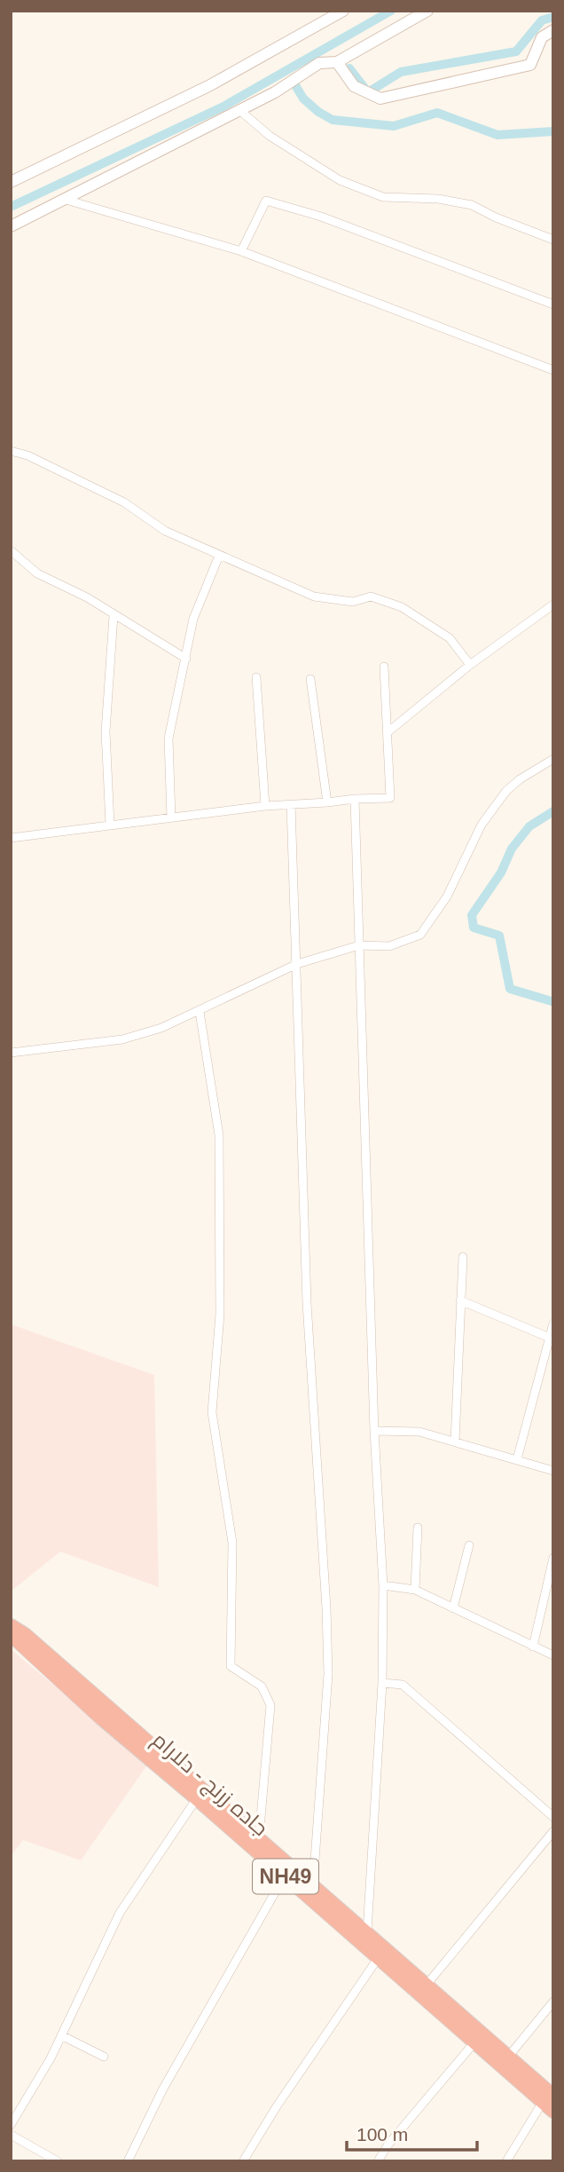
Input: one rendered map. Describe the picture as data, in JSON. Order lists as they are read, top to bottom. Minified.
{"streets":{"highway":["جاده زرنج - دلارام","NH49"]},"scale_bar":"100 m"}
